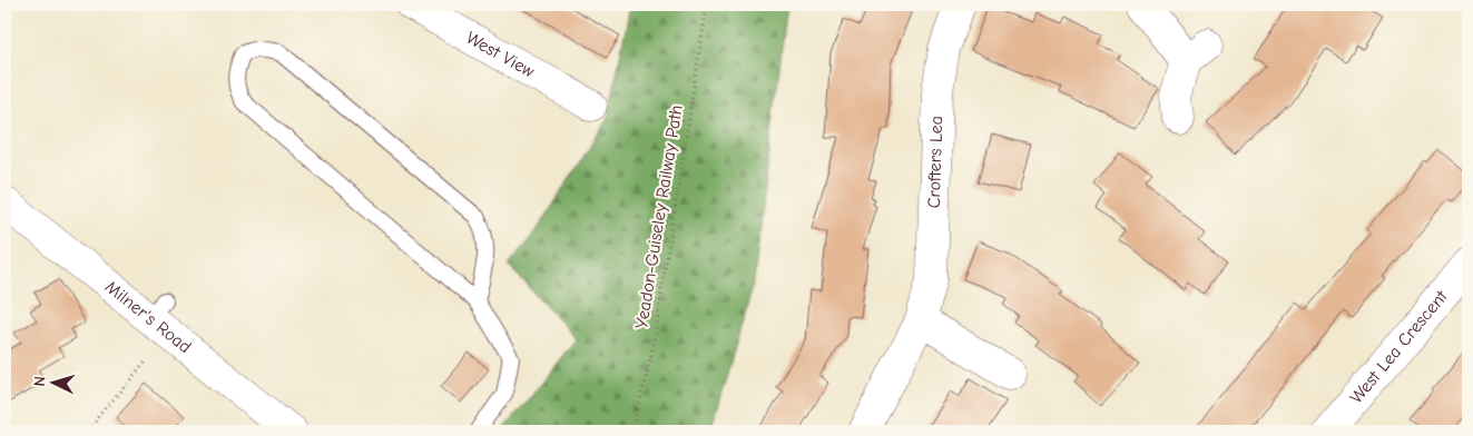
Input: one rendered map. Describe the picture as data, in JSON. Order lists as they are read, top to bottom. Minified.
{"streets":{"street":["West View","Crofters Lea","Milner's Road","West Lea Crescent"],"path":["Yeadon-Guiseley Railway Path"]},"north":"left"}
